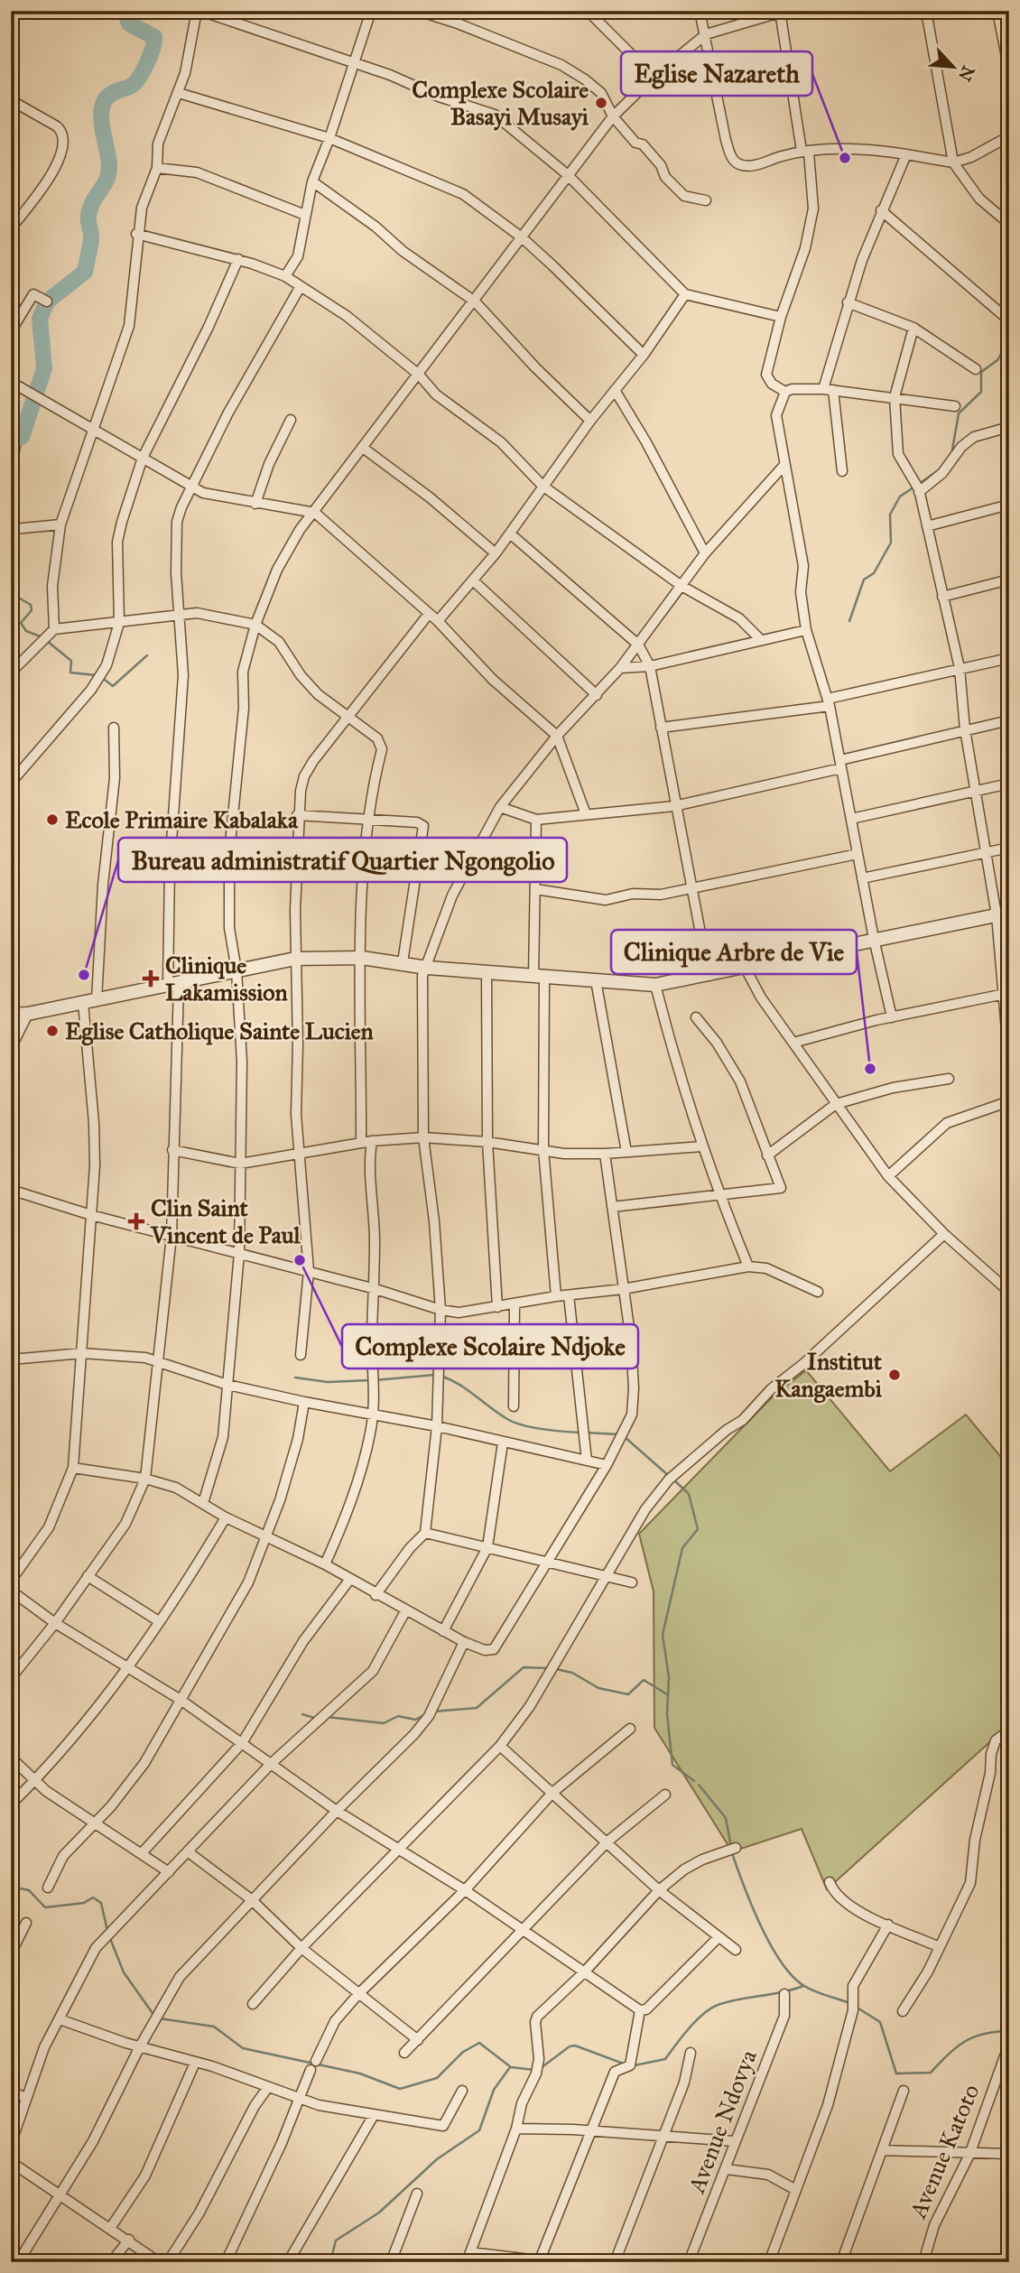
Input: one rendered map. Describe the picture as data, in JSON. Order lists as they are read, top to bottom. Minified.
{"streets":{"street":["Avenue Ndovya","Avenue Katoto"]},"places":{"other":["Complexe Scolaire Basayi Musayi","Eglise Nazareth","Ecole Primaire Kabalaka","Bureau administratif Quartier Ngongolio","Eglise Catholique Sainte Lucien","Clinique Arbre de Vie","Complexe Scolaire Ndjoke","Institut Kangaembi"],"health":["Clinique Lakamission","Clin Saint Vincent de Paul"]},"north":"bottom right"}
